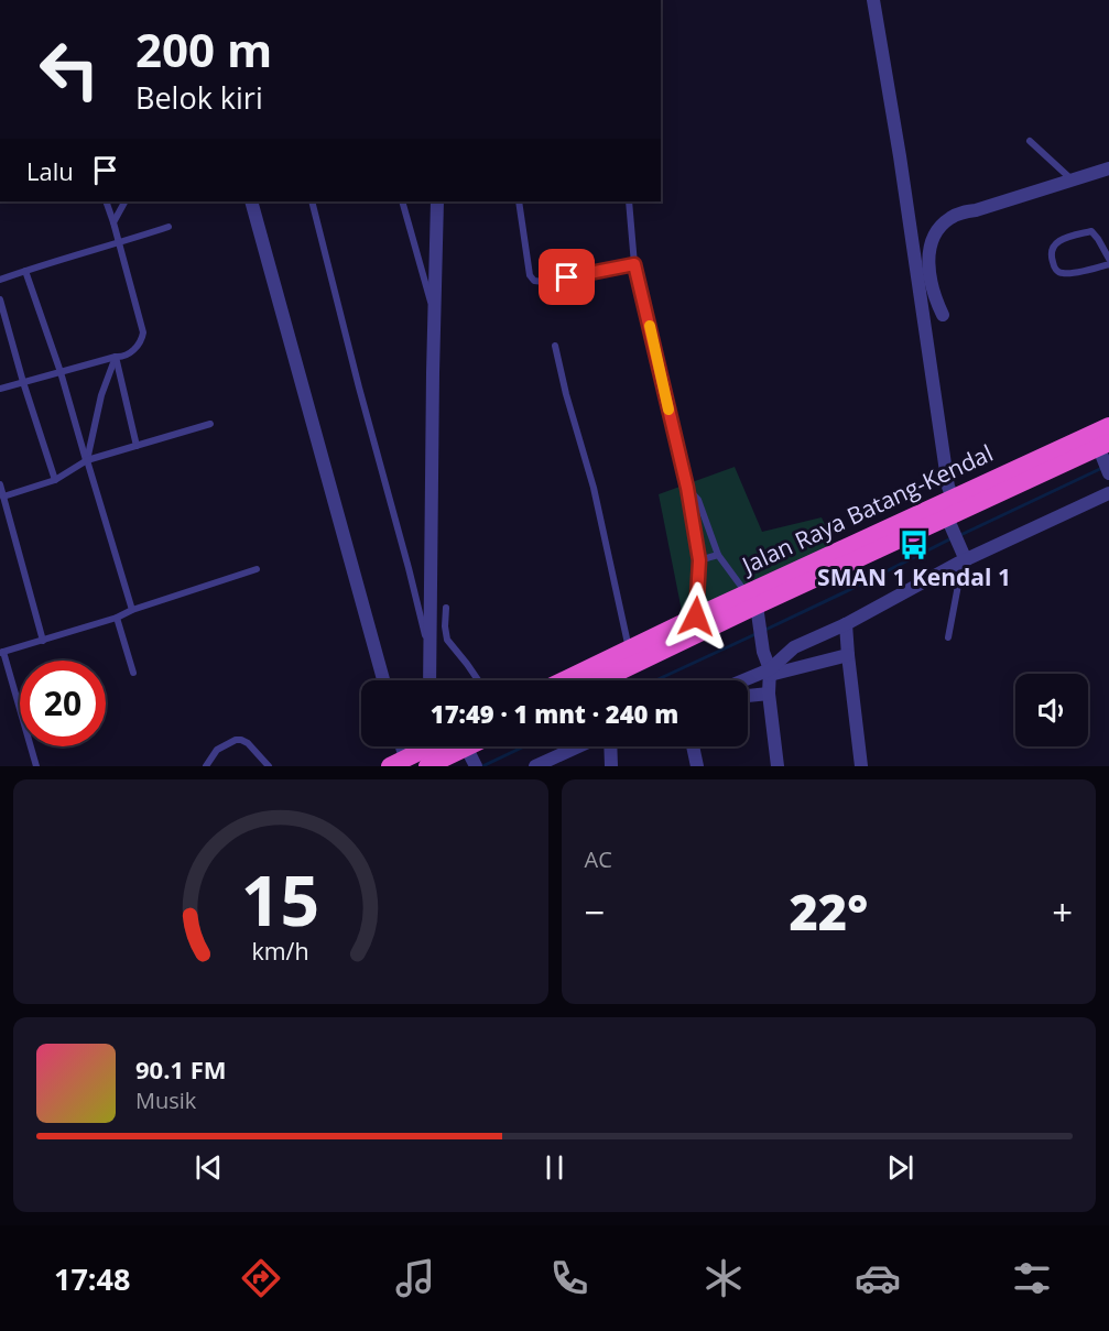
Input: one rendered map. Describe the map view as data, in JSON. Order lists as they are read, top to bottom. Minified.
{"streets":{"highway":["Jalan Raya Batang-Kendal"]},"places":{"bus stop":["SMAN 1 Kendal 1"]},"page":{"turn":["200 m","Belok kiri"],"then":"Lalu","limit":"20","trip":"17:49 · 1 mnt · 240 m","tile":"AC","heat":["−","22°","+"],"song":["90.1 FM","Musik"],"tabs":"17:48","gauge":["15","km/h"]}}
